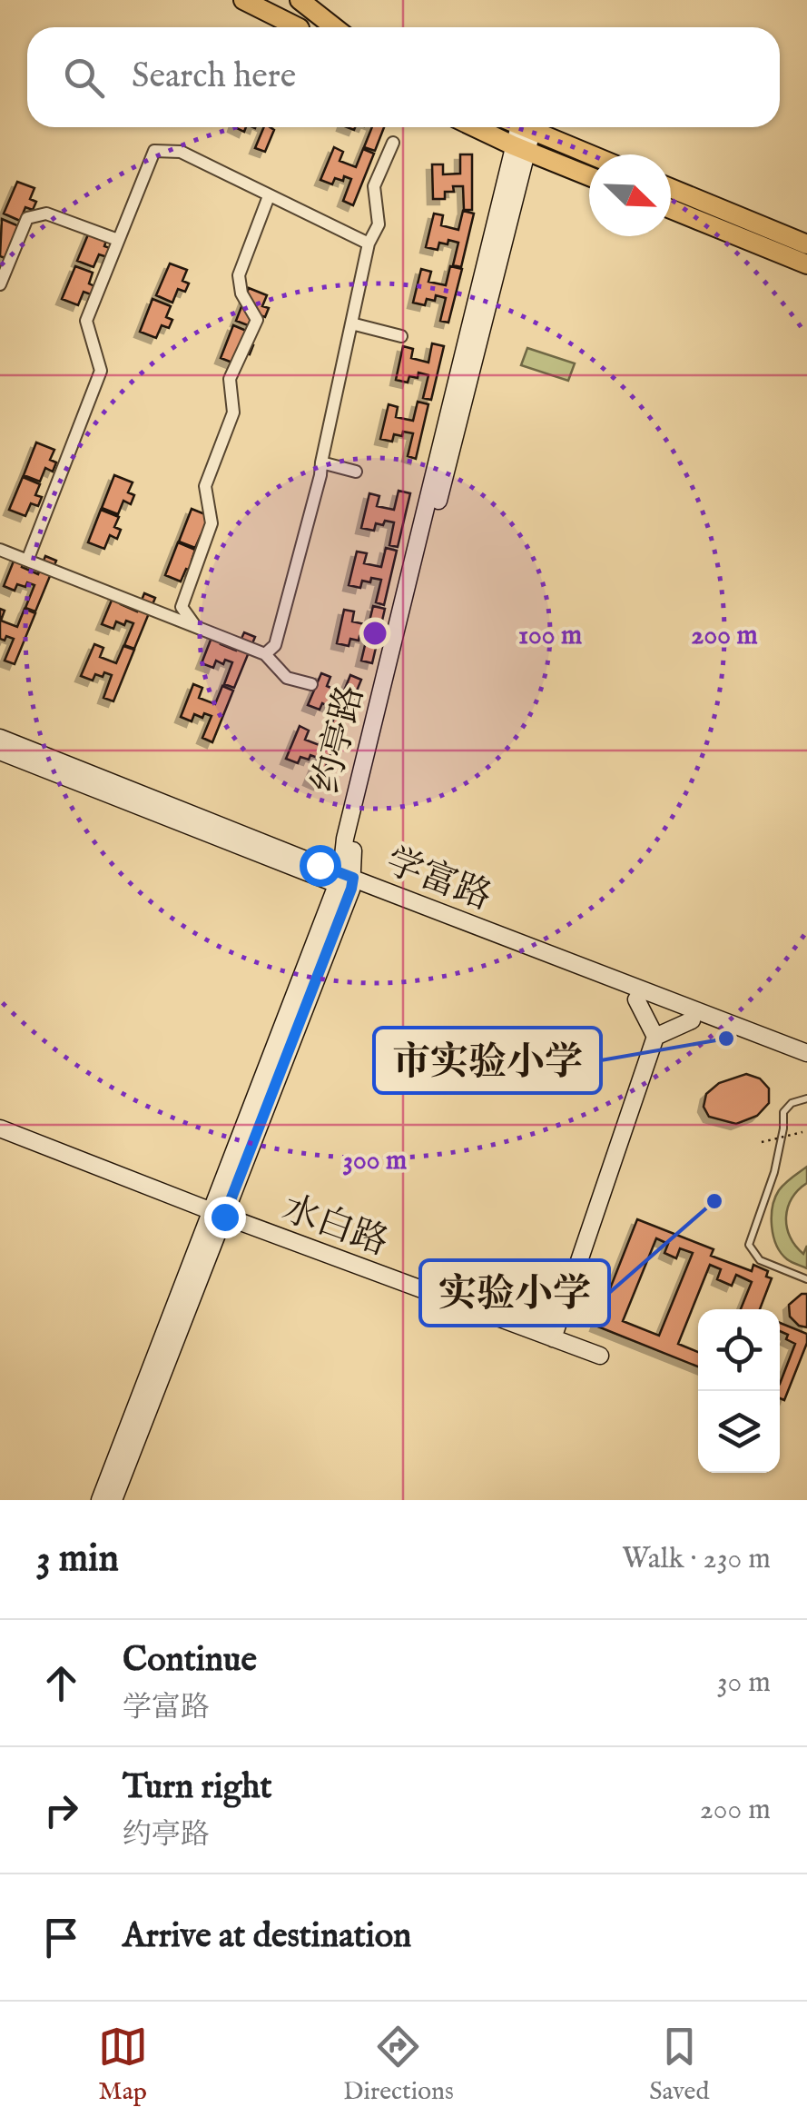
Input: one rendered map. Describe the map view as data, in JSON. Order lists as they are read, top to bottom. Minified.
{"streets":{"street":["约亭路","学富路","水白路"]},"crossings":[["约亭路","学富路"],["约亭路","水白路"]],"places":["市实验小学","实验小学"],"north":"bottom right","page":{"search":"Search here","heading":["3 min","Walk · 230 m"],"list":[["Continue","学富路","30 m"],["Turn right","约亭路","200 m"],"Arrive at destination"],"nav":["Map","Directions","Saved"]},"rings":["100 m","200 m","300 m"]}
